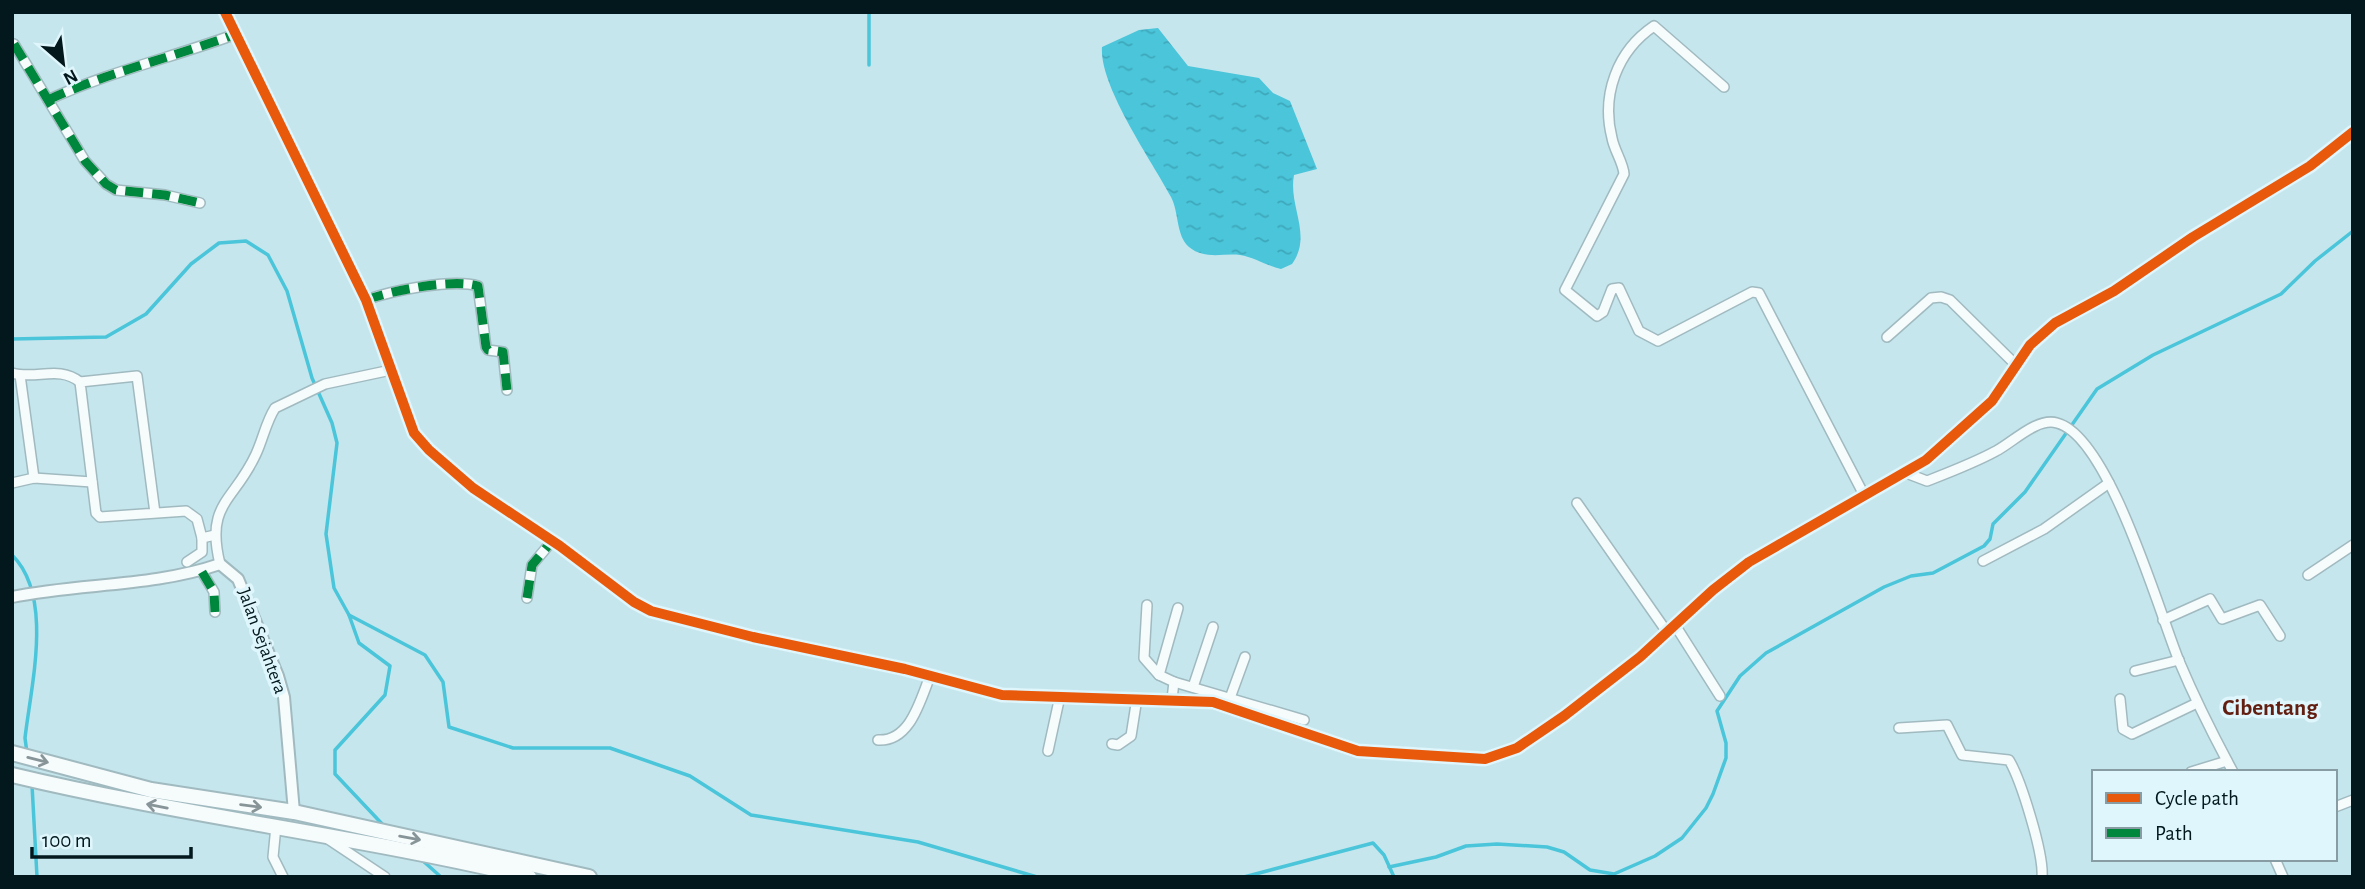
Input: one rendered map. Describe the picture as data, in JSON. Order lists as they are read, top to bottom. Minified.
{"streets":{"street":["Jalan Sejahtera"]},"districts":["Cibentang"],"legend":["Cycle path","Path"],"scale_bar":"100 m","north":"bottom right"}
